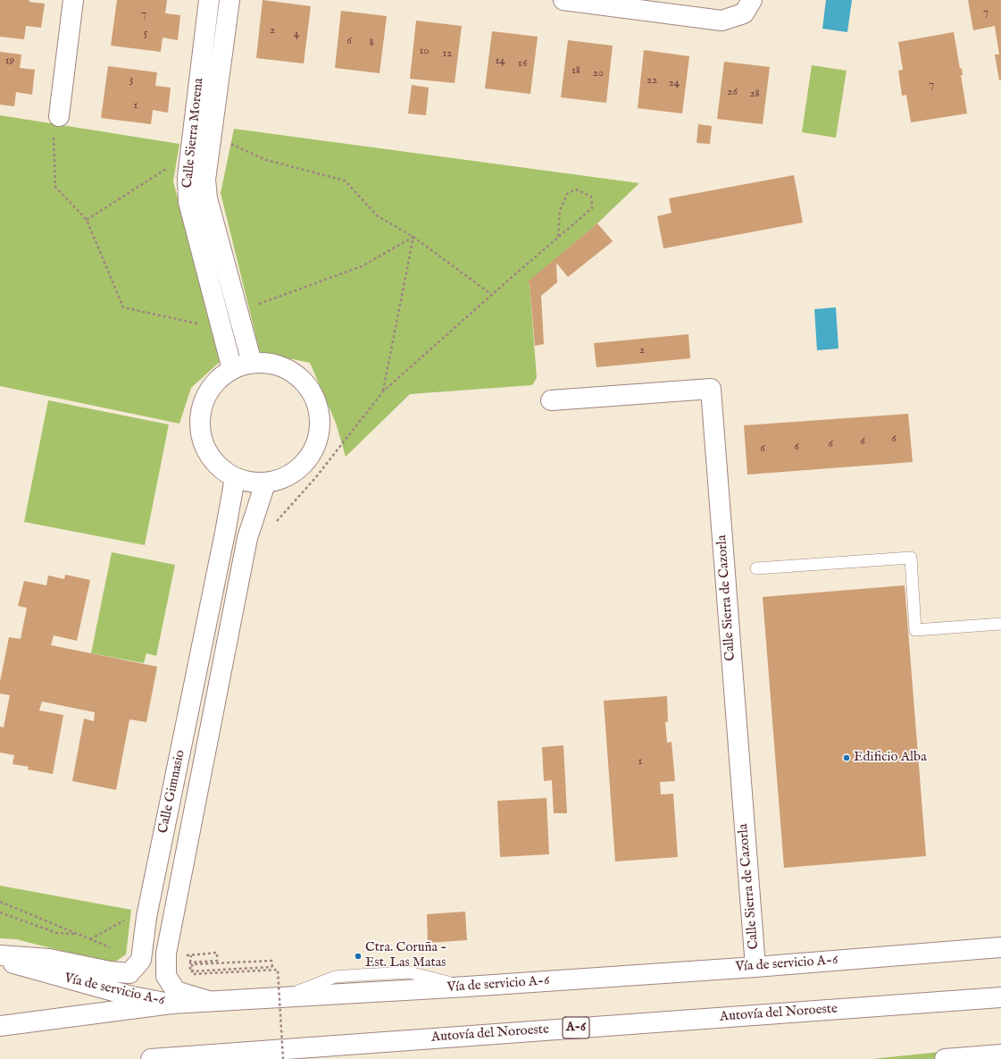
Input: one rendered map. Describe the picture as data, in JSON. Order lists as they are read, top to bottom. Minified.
{"streets":{"main road":["Calle Sierra Morena","Calle Sierra de Cazorla","Calle Gimnasio","Vía de servicio A-6","Autovía del Noroeste","A-6"]},"crossings":[["Calle Sierra Morena","Calle Gimnasio"],["Calle Sierra de Cazorla","Vía de servicio A-6"],["Calle Gimnasio","Vía de servicio A-6"]],"places":["Edificio Alba","Ctra. Coruña - Est. Las Matas"],"house_numbers":["7","7","2","5","4","6","8","10","12","19","14","16","18","20","3","22","24","7","26","28","1","2","6","6","6","6","6","1"]}
